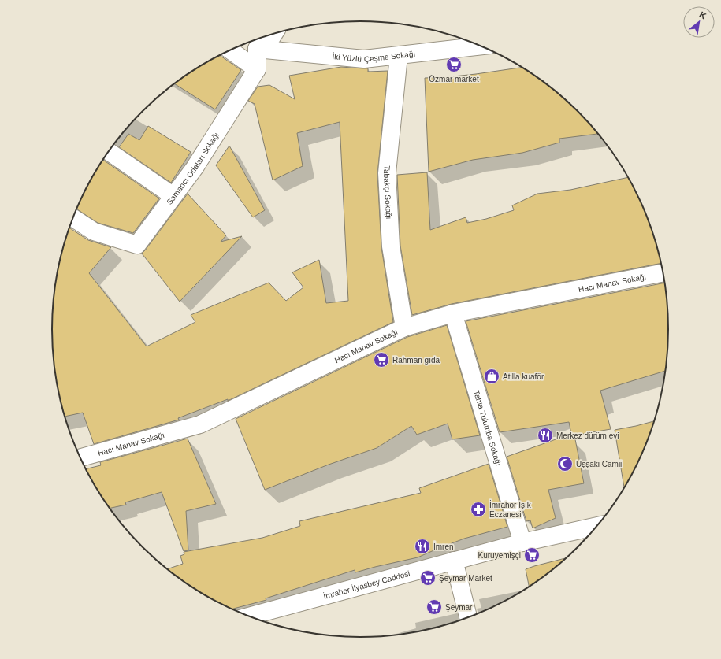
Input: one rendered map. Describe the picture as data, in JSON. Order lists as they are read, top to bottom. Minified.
{"streets":{"street":["İki Yüzlü Çeşme Sokağı","Samancı Odaları Sokağı","Tabakçı Sokağı","Hacı Manav Sokağı","Tahta Tulumba Sokağı","İmrahor İlyasbey Caddesi"]},"crossings":[["İki Yüzlü Çeşme Sokağı","Tabakçı Sokağı"],["Tabakçı Sokağı","Hacı Manav Sokağı"],["Hacı Manav Sokağı","Tahta Tulumba Sokağı"],["Tahta Tulumba Sokağı","İmrahor İlyasbey Caddesi"]],"places":{"supermarket":["Özmar market","Rahman gıda","Kuruyemişçi","Şeymar Market","Şeymar"],"shop":["Atilla kuaför"],"restaurant":["Merkez dürüm evi","İmren"],"mosque":["Uşşaki Camii"],"pharmacy":["İmrahor Işık Eczanesi"]},"north":"top right"}
